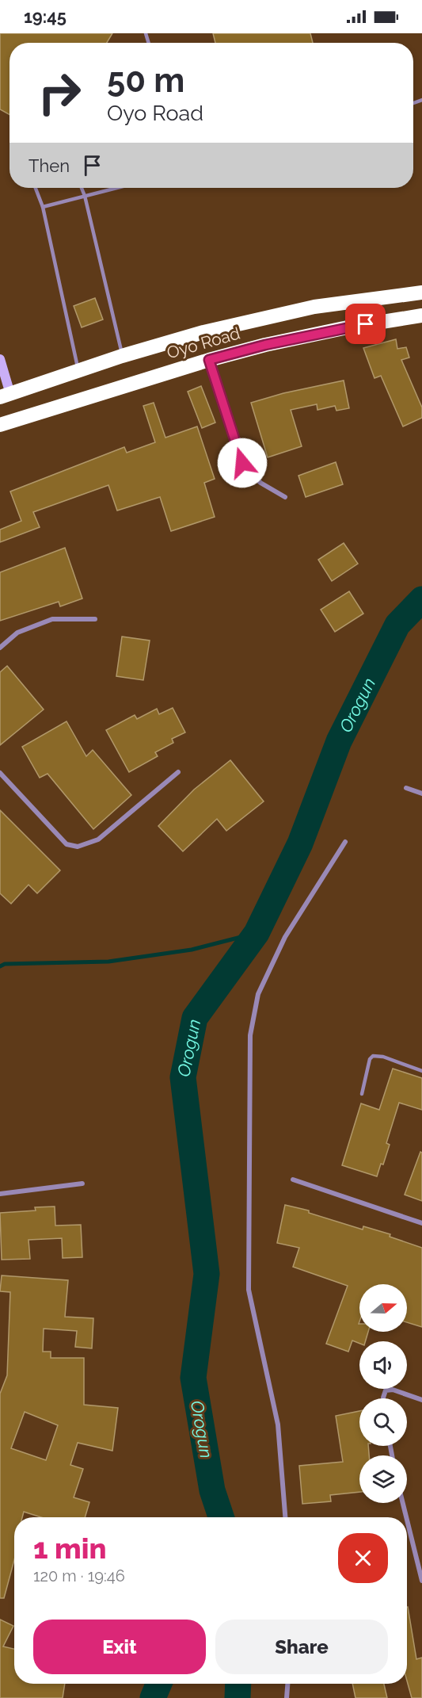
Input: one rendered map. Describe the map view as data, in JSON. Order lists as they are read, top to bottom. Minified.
{"streets":{"highway":["Oyo Road"]},"water":["Orogun"],"north":"right","page":{"status":"19:45","turn":["50 m","Oyo Road"],"then":"Then","heading":["1 min","120 m · 19:46"],"buttons":["Exit","Share"]}}
